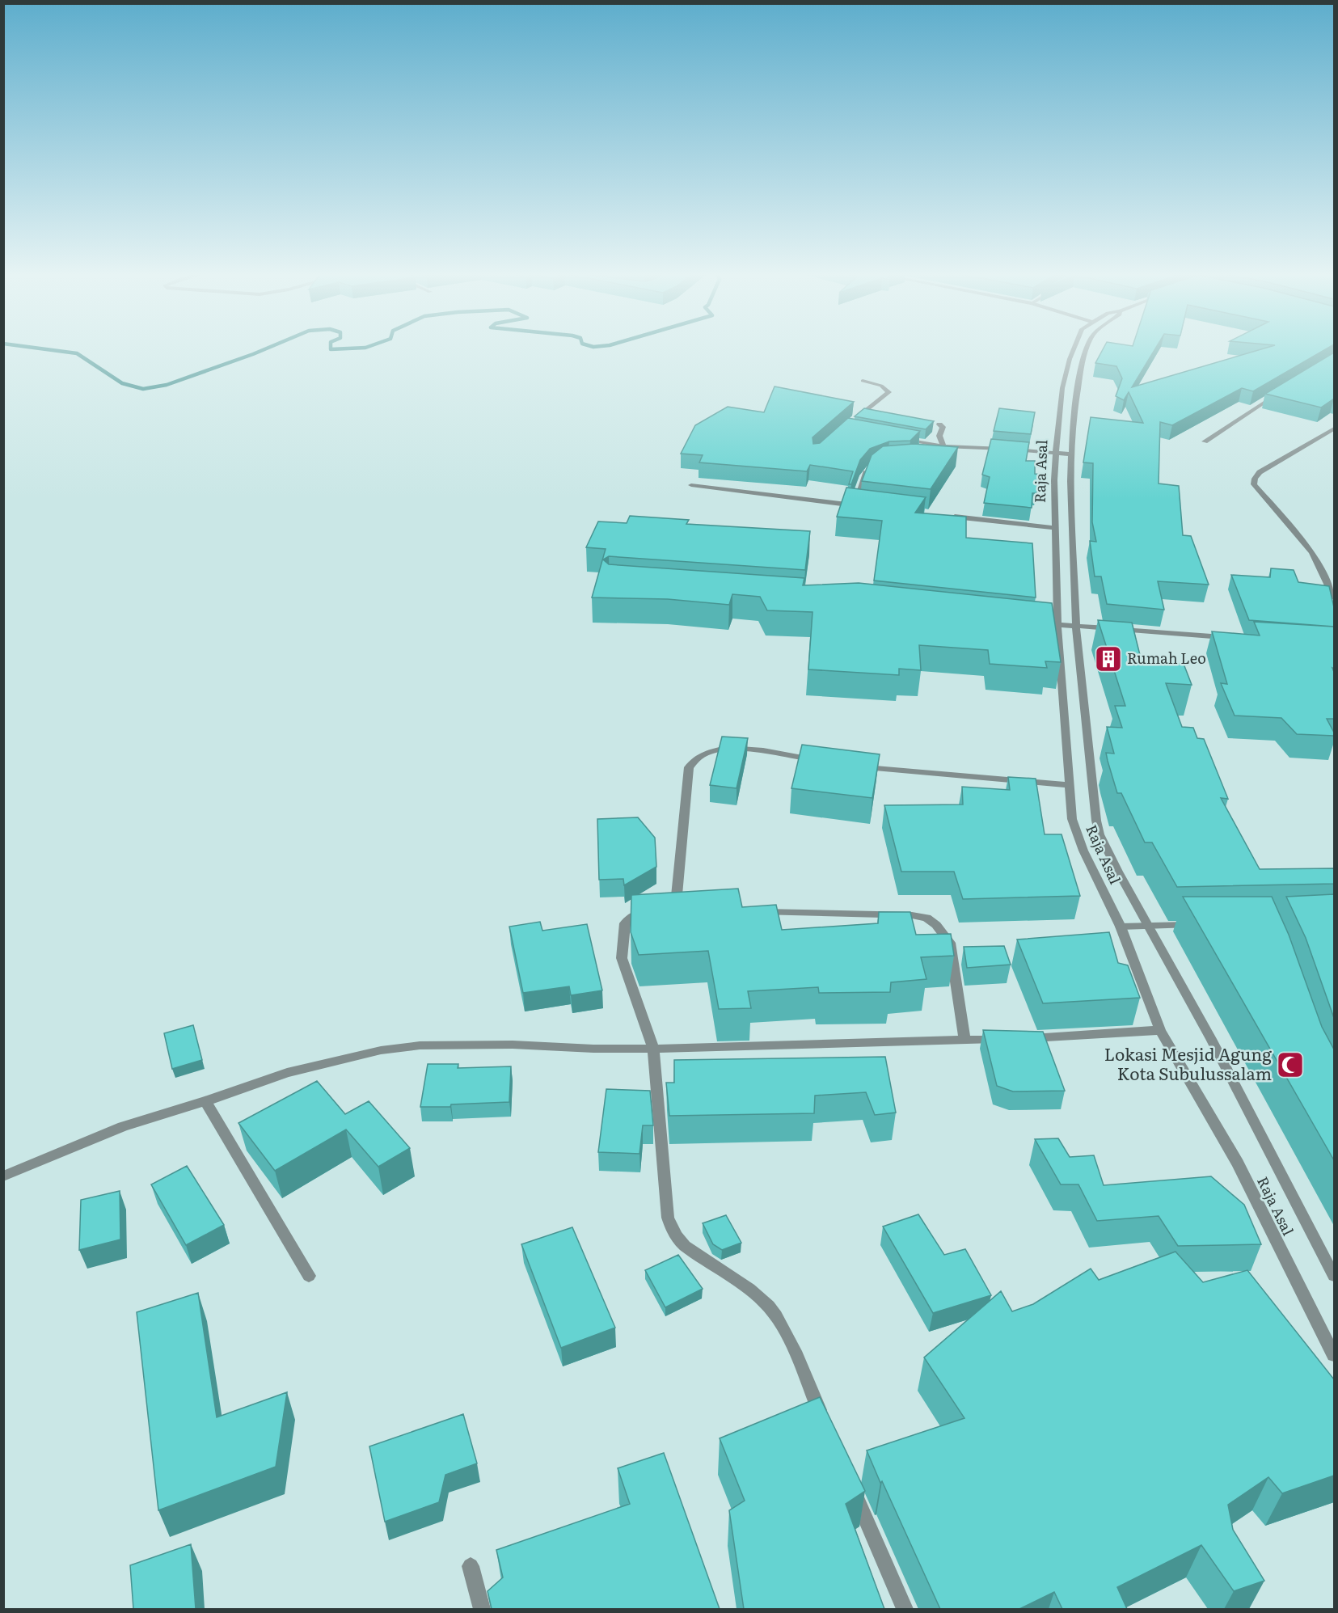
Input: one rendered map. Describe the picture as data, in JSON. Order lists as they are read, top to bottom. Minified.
{"streets":{"street":["Raja Asal"]},"places":{"building":["Rumah Leo"],"mosque":["Lokasi Mesjid Agung Kota Subulussalam"]}}
